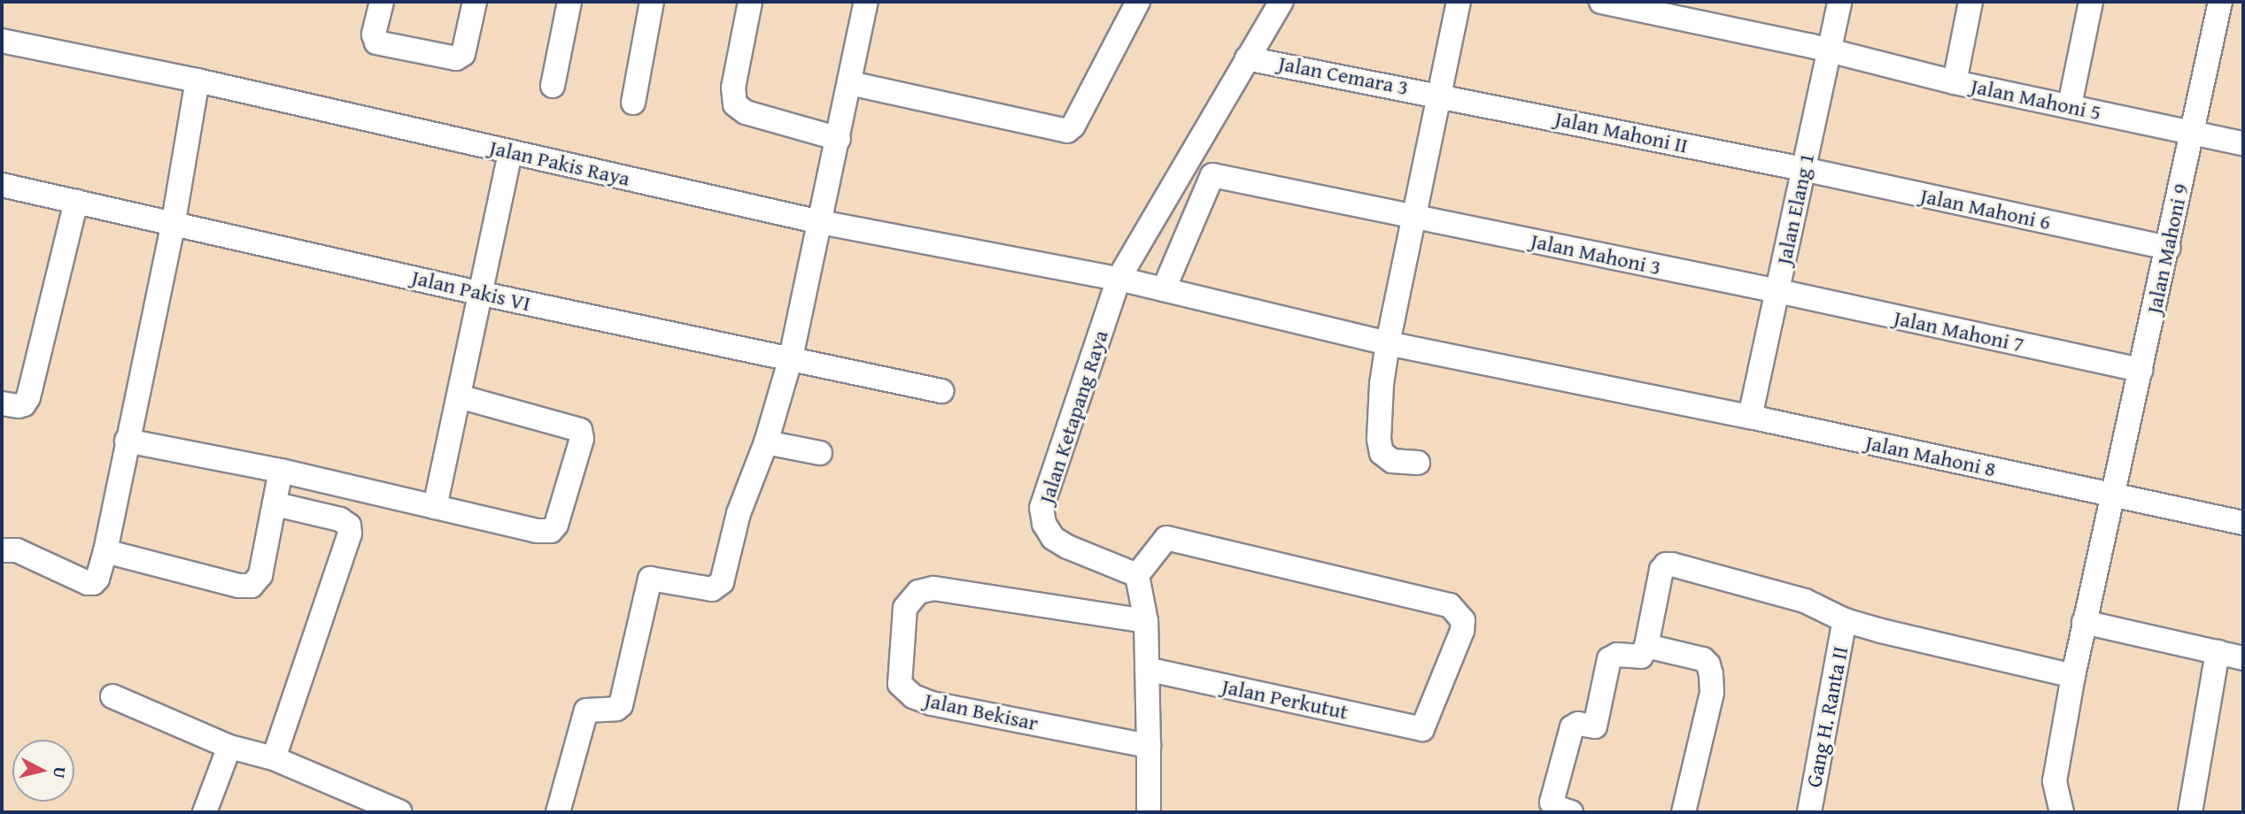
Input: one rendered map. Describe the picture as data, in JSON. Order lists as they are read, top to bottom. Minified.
{"streets":{"street":["Jalan Cemara 3","Jalan Mahoni 5","Jalan Mahoni II","Jalan Pakis Raya","Jalan Elang 1","Jalan Mahoni 6","Jalan Mahoni 9","Jalan Mahoni 3","Jalan Pakis VI","Jalan Mahoni 7","Jalan Ketapang Raya","Jalan Mahoni 8","Jalan Perkutut","Jalan Bekisar","Gang H. Ranta II"]},"crossings":[["Jalan Cemara 3","Jalan Mahoni II"],["Jalan Cemara 3","Jalan Ketapang Raya"],["Jalan Mahoni 5","Jalan Elang 1"],["Jalan Mahoni 5","Jalan Mahoni 9"],["Jalan Mahoni II","Jalan Elang 1"],["Jalan Mahoni II","Jalan Mahoni 6"],["Jalan Pakis Raya","Jalan Mahoni 3"],["Jalan Pakis Raya","Jalan Ketapang Raya"],["Jalan Pakis Raya","Jalan Mahoni 8"],["Jalan Elang 1","Jalan Mahoni 6"],["Jalan Elang 1","Jalan Mahoni 3"],["Jalan Elang 1","Jalan Mahoni 7"],["Jalan Elang 1","Jalan Mahoni 8"],["Jalan Mahoni 6","Jalan Mahoni 9"],["Jalan Mahoni 9","Jalan Mahoni 7"],["Jalan Mahoni 9","Jalan Mahoni 8"],["Jalan Mahoni 3","Jalan Mahoni 7"],["Jalan Ketapang Raya","Jalan Perkutut"]],"north":"right"}
